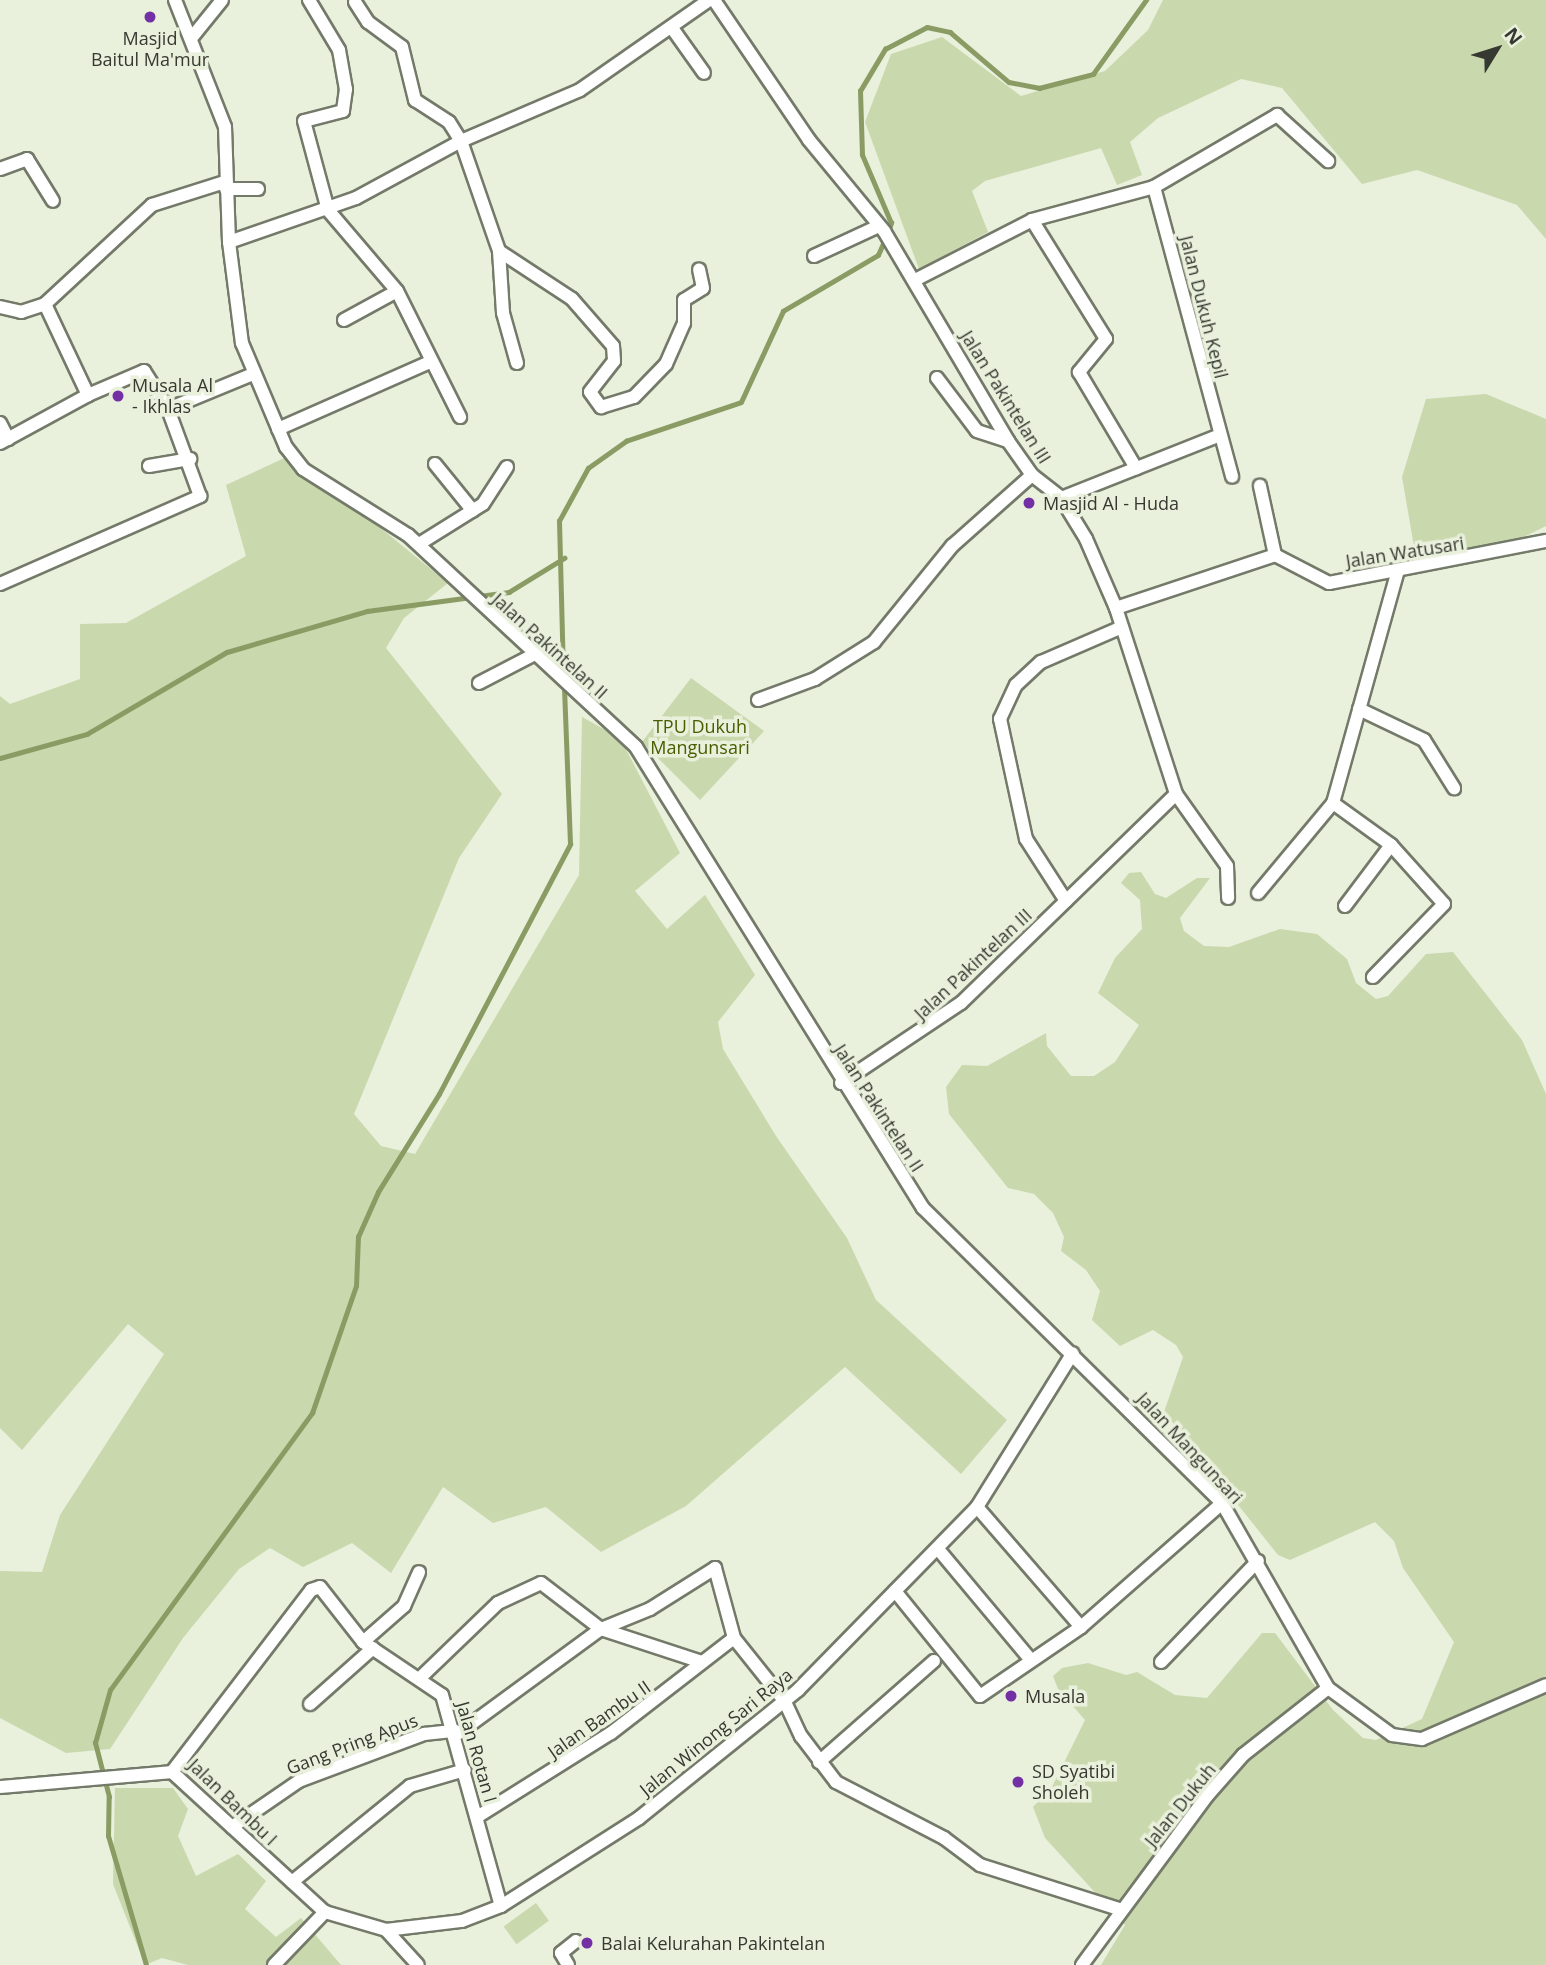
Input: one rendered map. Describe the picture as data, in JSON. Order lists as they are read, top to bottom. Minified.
{"streets":{"street":["Jalan Dukuh Kepil","Jalan Pakintelan III","Jalan Watusari","Jalan Pakintelan II","Jalan Mangunsari","Jalan Bambu II","Jalan Winong Sari Raya","Gang Pring Apus","Jalan Rotan I","Jalan Bambu I","Jalan Dukuh"]},"crossings":[["Jalan Pakintelan III","Jalan Pakintelan II"],["Jalan Pakintelan II","Jalan Mangunsari"],["Jalan Pakintelan II","Jalan Winong Sari Raya"],["Jalan Mangunsari","Jalan Winong Sari Raya"],["Jalan Mangunsari","Jalan Dukuh"],["Jalan Bambu II","Jalan Rotan I"],["Jalan Winong Sari Raya","Jalan Rotan I"],["Jalan Winong Sari Raya","Jalan Bambu I"],["Gang Pring Apus","Jalan Rotan I"],["Gang Pring Apus","Jalan Bambu I"],["Jalan Rotan I","Jalan Bambu I"]],"parks":["TPU Dukuh Mangunsari"],"places":["Masjid Baitul Ma'mur","Musala Al - Ikhlas","Masjid Al - Huda","Musala","SD Syatibi Sholeh","Balai Kelurahan Pakintelan"],"north":"top right"}
